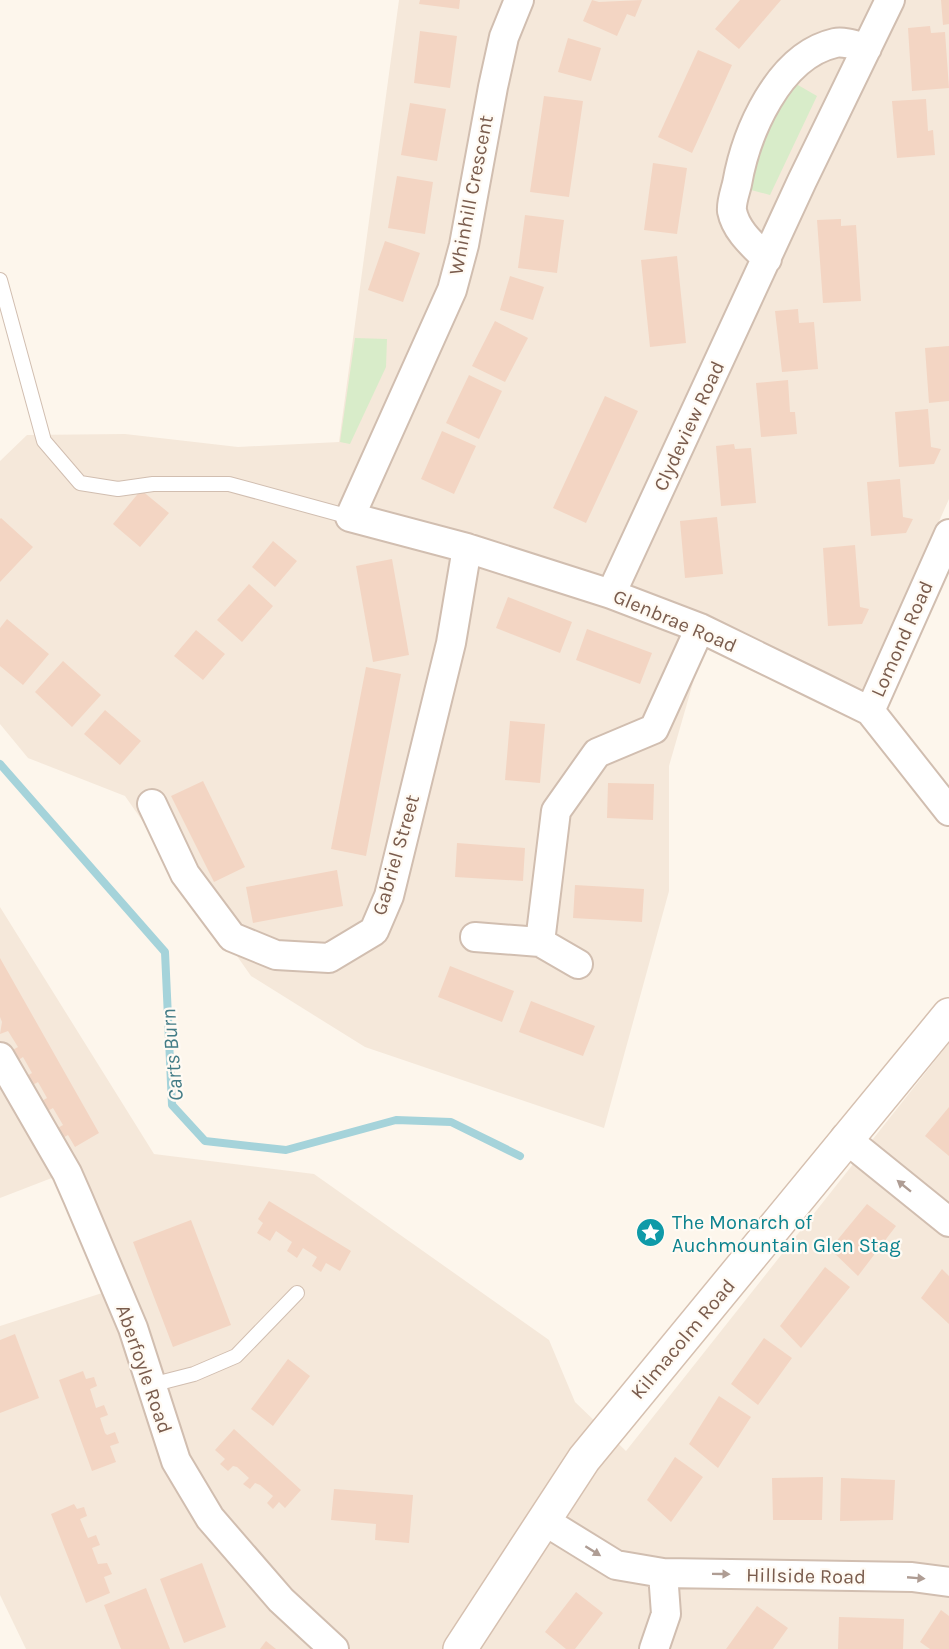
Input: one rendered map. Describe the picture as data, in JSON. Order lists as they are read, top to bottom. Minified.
{"streets":{"main road":["Kilmacolm Road"],"street":["Whinhill Crescent","Clydeview Road","Glenbrae Road","Lomond Road","Gabriel Street","Aberfoyle Road","Hillside Road"]},"crossings":[["Whinhill Crescent","Glenbrae Road"],["Clydeview Road","Glenbrae Road"],["Glenbrae Road","Lomond Road"],["Glenbrae Road","Gabriel Street"],["Kilmacolm Road","Hillside Road"]],"one_way":["Hillside Road"],"water":["Carts Burn"],"places":{"place":["The Monarch of Auchmountain Glen Stag"]}}
